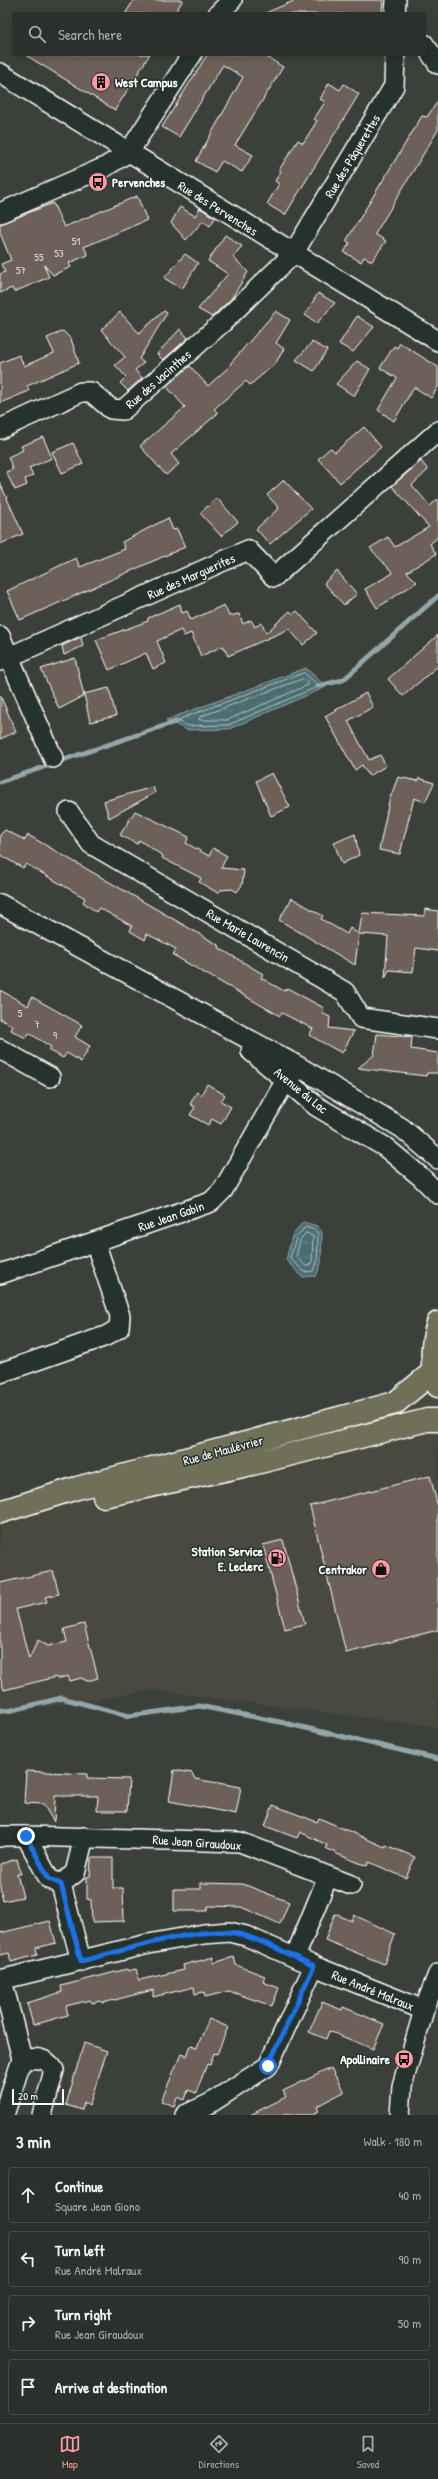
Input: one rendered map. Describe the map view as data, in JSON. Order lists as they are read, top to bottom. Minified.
{"streets":{"main road":["Rue de Maulévrier"],"street":["Rue des Pâquerettes","Rue des Pervenches","Rue des Jacinthes","Rue des Marguerites","Rue Marie Laurencin","Avenue du Lac","Rue Jean Gabin","Rue Jean Giraudoux","Rue André Malraux"]},"crossings":[["Rue des Pâquerettes","Rue des Pervenches"],["Rue des Pâquerettes","Rue des Jacinthes"],["Rue des Pervenches","Rue des Jacinthes"],["Avenue du Lac","Rue Jean Gabin"]],"places":{"building":["West Campus"],"bus stop":["Pervenches","Apollinaire"],"fuel station":["Station Service E. Leclerc"],"shop":["Centrakor"]},"house_numbers":["51","53","55","57","5","7","9"],"scale_bar":"20 m","page":{"search":"Search here","scale":"20 m","heading":["3 min","Walk · 180 m"],"list":[["Continue","Square Jean Giono","40 m"],["Turn left","Rue André Malraux","90 m"],["Turn right","Rue Jean Giraudoux","50 m"],"Arrive at destination"],"nav":["Map","Directions","Saved"]}}
